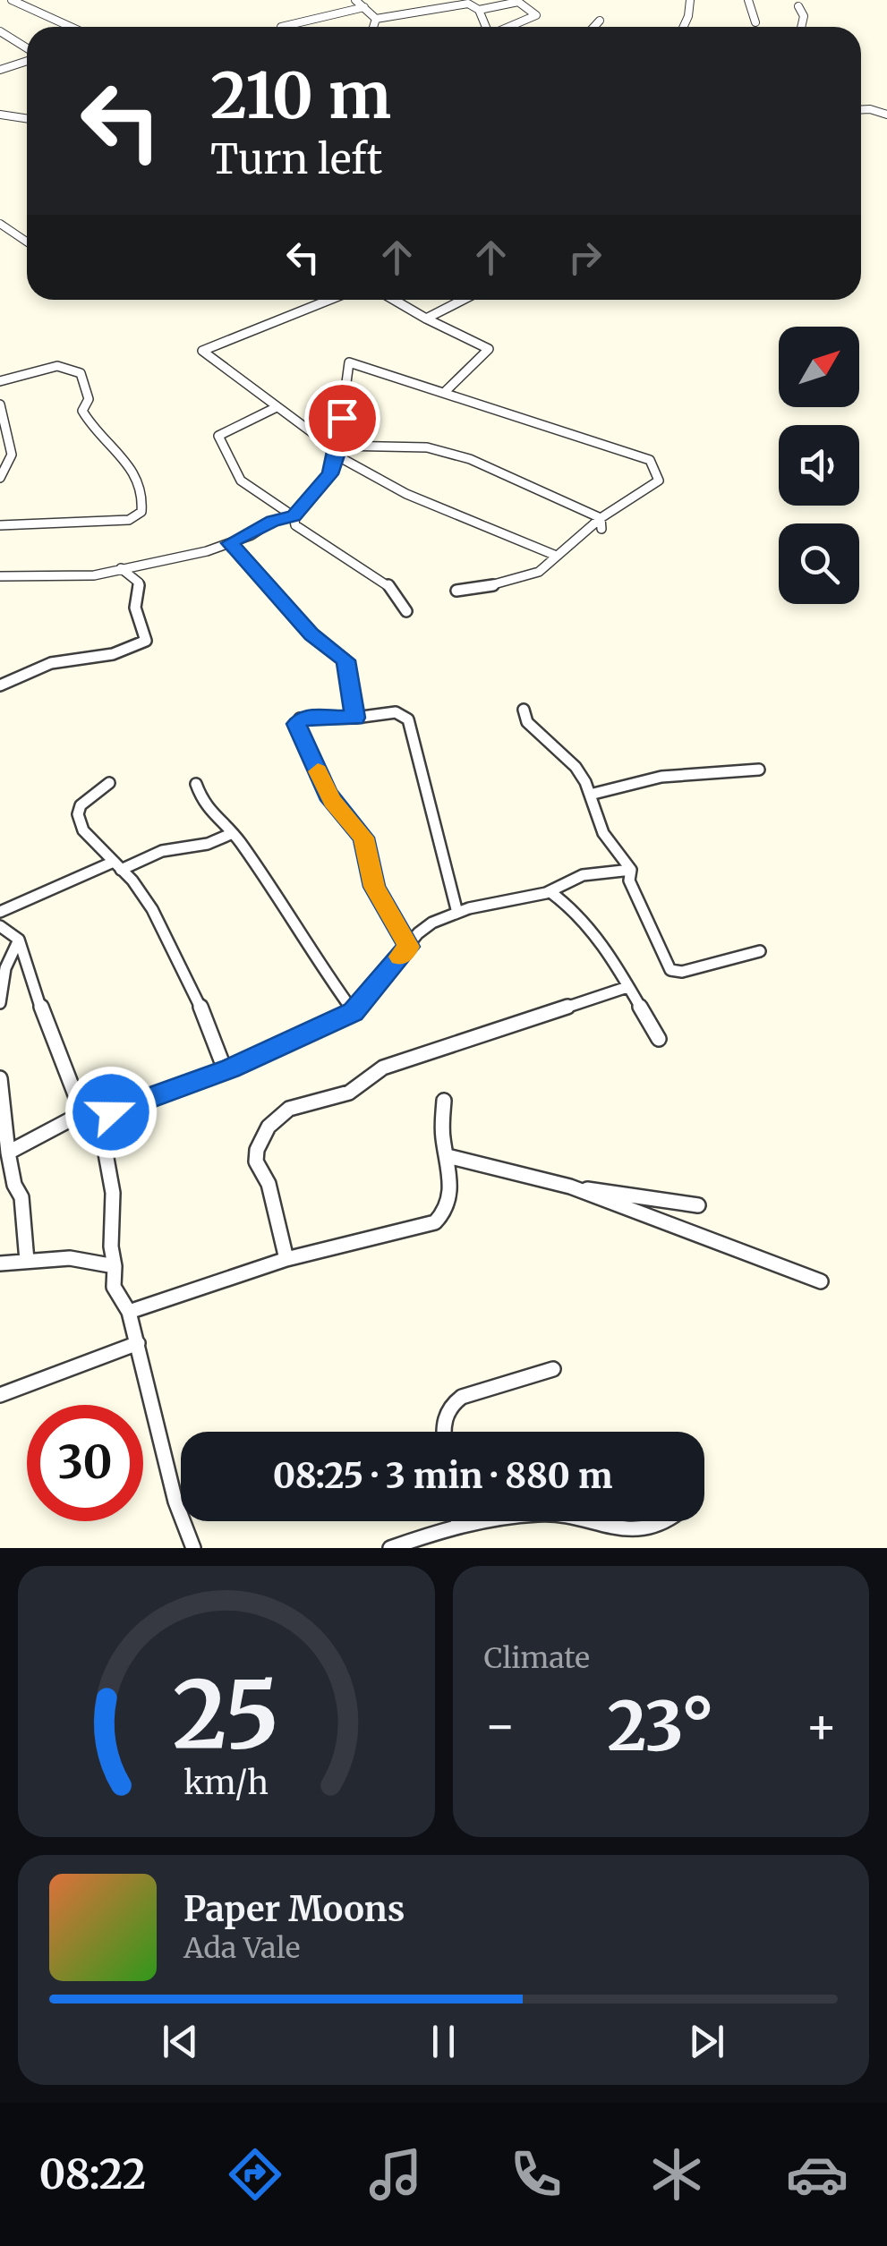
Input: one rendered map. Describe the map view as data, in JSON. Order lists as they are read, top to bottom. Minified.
{"north":"top right","page":{"turn":["210 m","Turn left"],"limit":"30","trip":"08:25 · 3 min · 880 m","tile":"Climate","heat":["−","23°","+"],"song":["Paper Moons","Ada Vale"],"tabs":"08:22","gauge":["25","km/h"]}}
